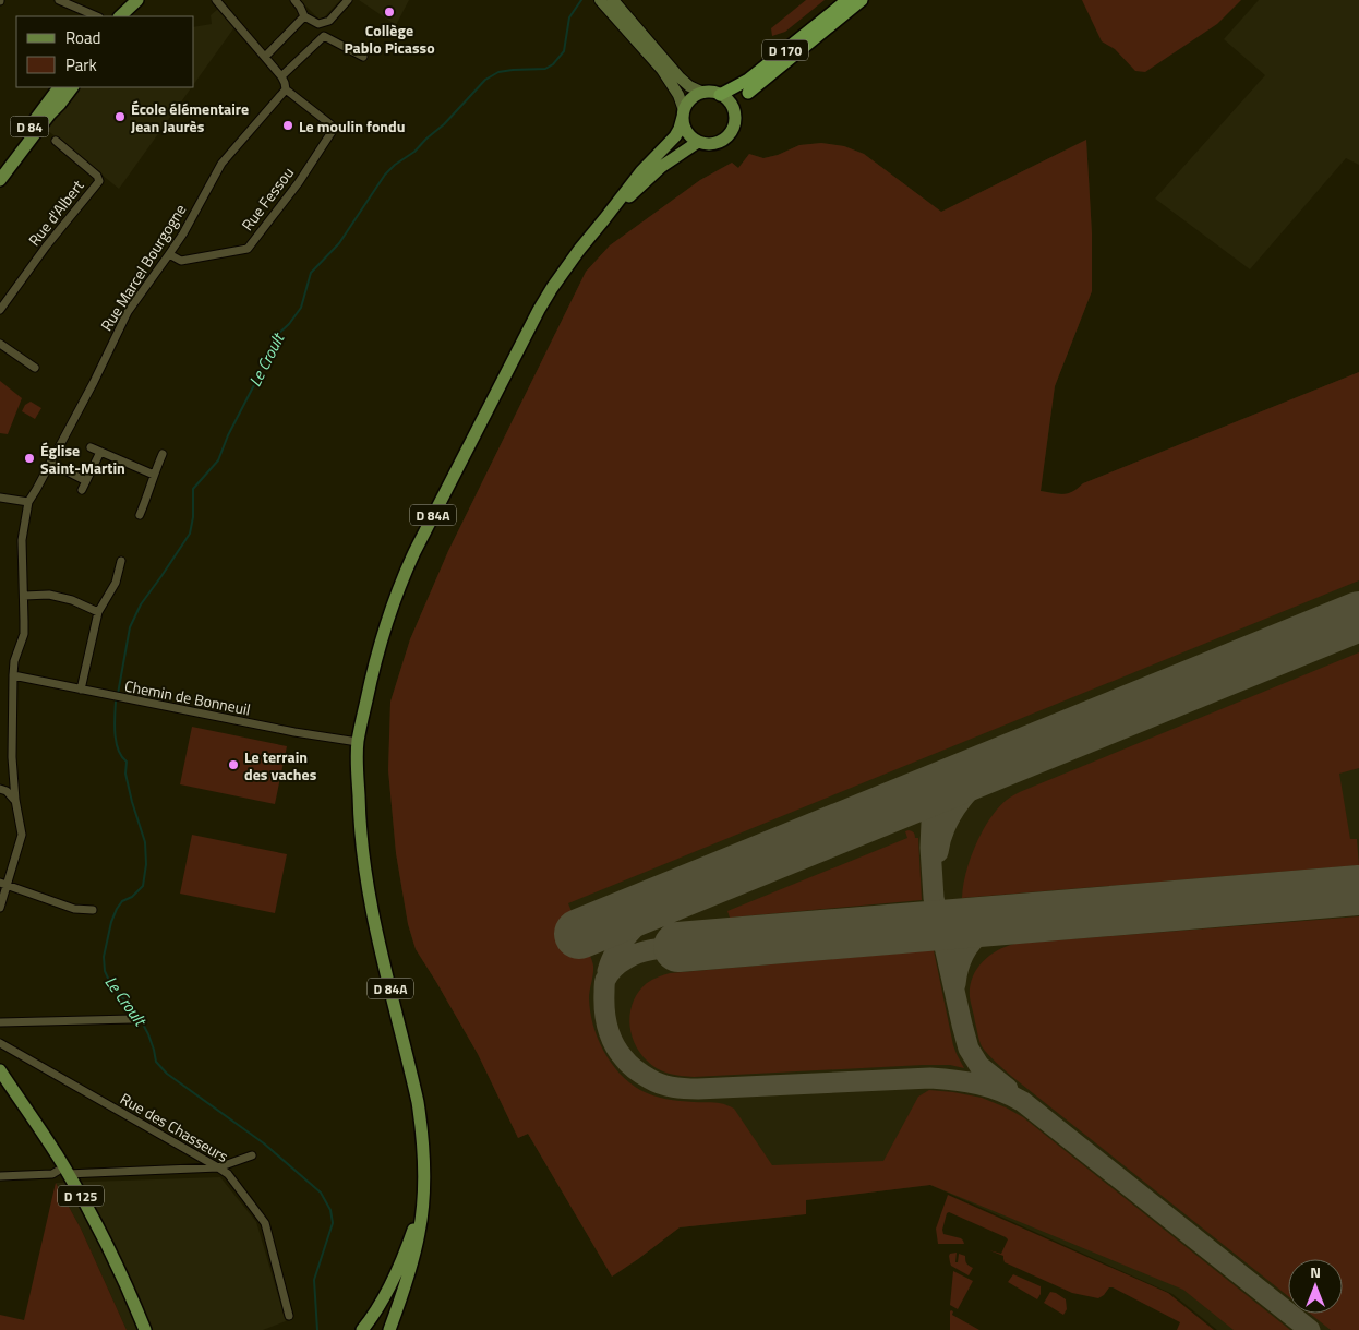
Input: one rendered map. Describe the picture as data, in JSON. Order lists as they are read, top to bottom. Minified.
{"streets":{"highway":["D 170"],"main road":["D 84","D 84A","D 125"],"street":["Rue Fessou","Rue d'Albert","Rue Marcel Bourgogne","Chemin de Bonneuil","Rue des Chasseurs"]},"crossings":[["D 170","D 84A"],["Rue Fessou","Rue Marcel Bourgogne"],["D 84A","Chemin de Bonneuil"]],"water":["Le Croult"],"places":["Collège Pablo Picasso","École élémentaire Jean Jaurès","Le moulin fondu","Église Saint-Martin","Le terrain des vaches"],"legend":["Road","Park"],"north":"top"}
